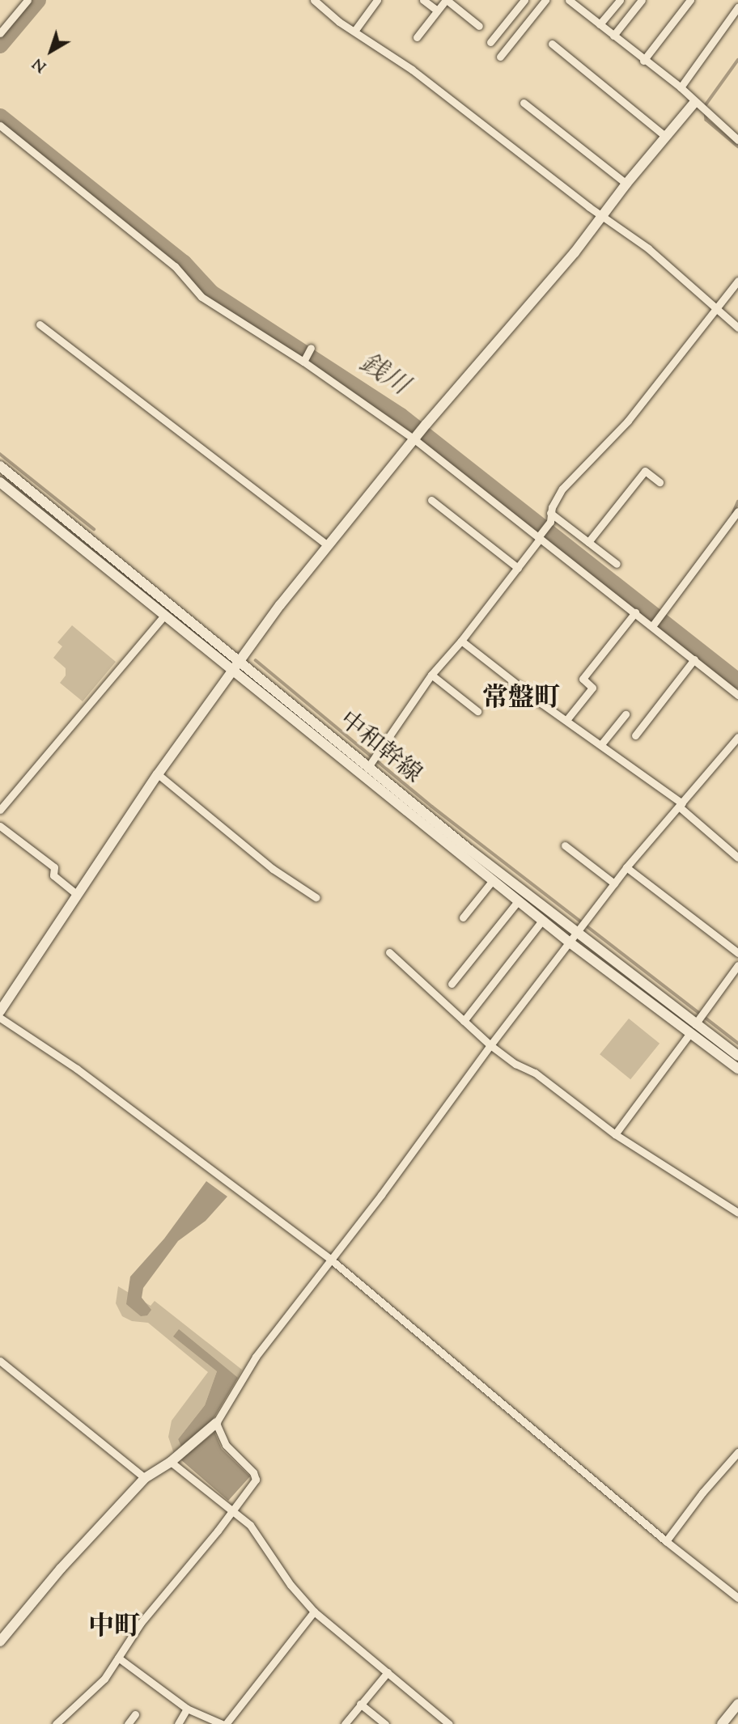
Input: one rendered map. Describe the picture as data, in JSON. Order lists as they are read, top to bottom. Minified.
{"streets":{"main road":["中和幹線"]},"districts":["常盤町","中町"],"water":["銭川"],"north":"bottom left"}
